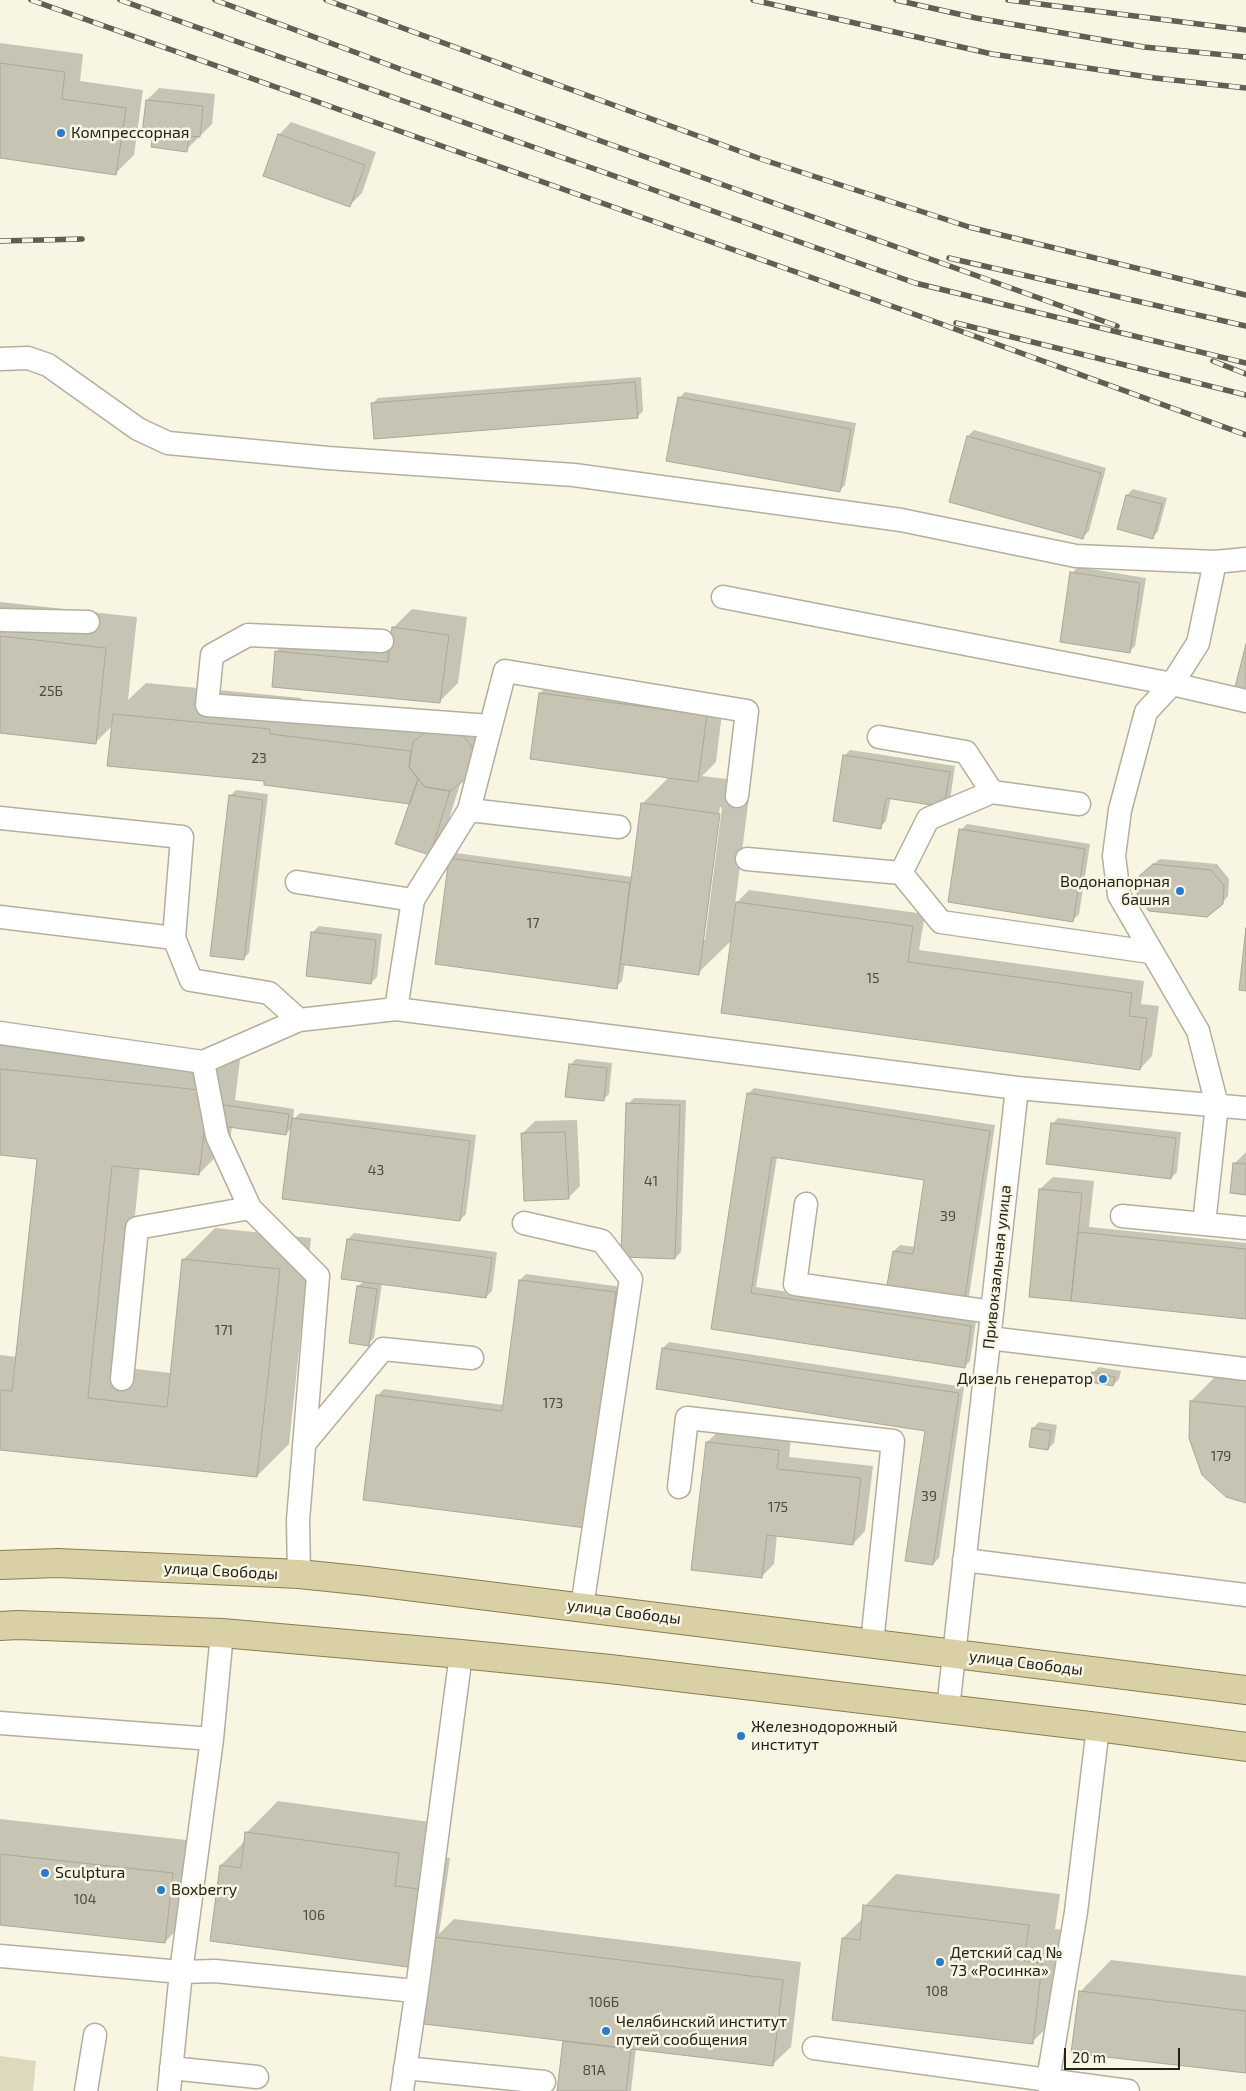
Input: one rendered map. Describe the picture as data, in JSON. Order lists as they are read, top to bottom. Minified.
{"streets":{"main road":["улица Свободы"],"lane":["Привокзальная улица"]},"crossings":[["Привокзальная улица","улица Свободы"]],"places":["Компрессорная","Водонапорная башня","Дизель генератор","Железнодорожный институт","Sculptura","Boxberry","Детский сад № 73 «Росинка»","Челябинский институт путей сообщения"],"house_numbers":["25Б","23","17","15","43","41","39","171","173","179","39","175","104","106","108","106Б","81А"],"scale_bar":"20 m"}
